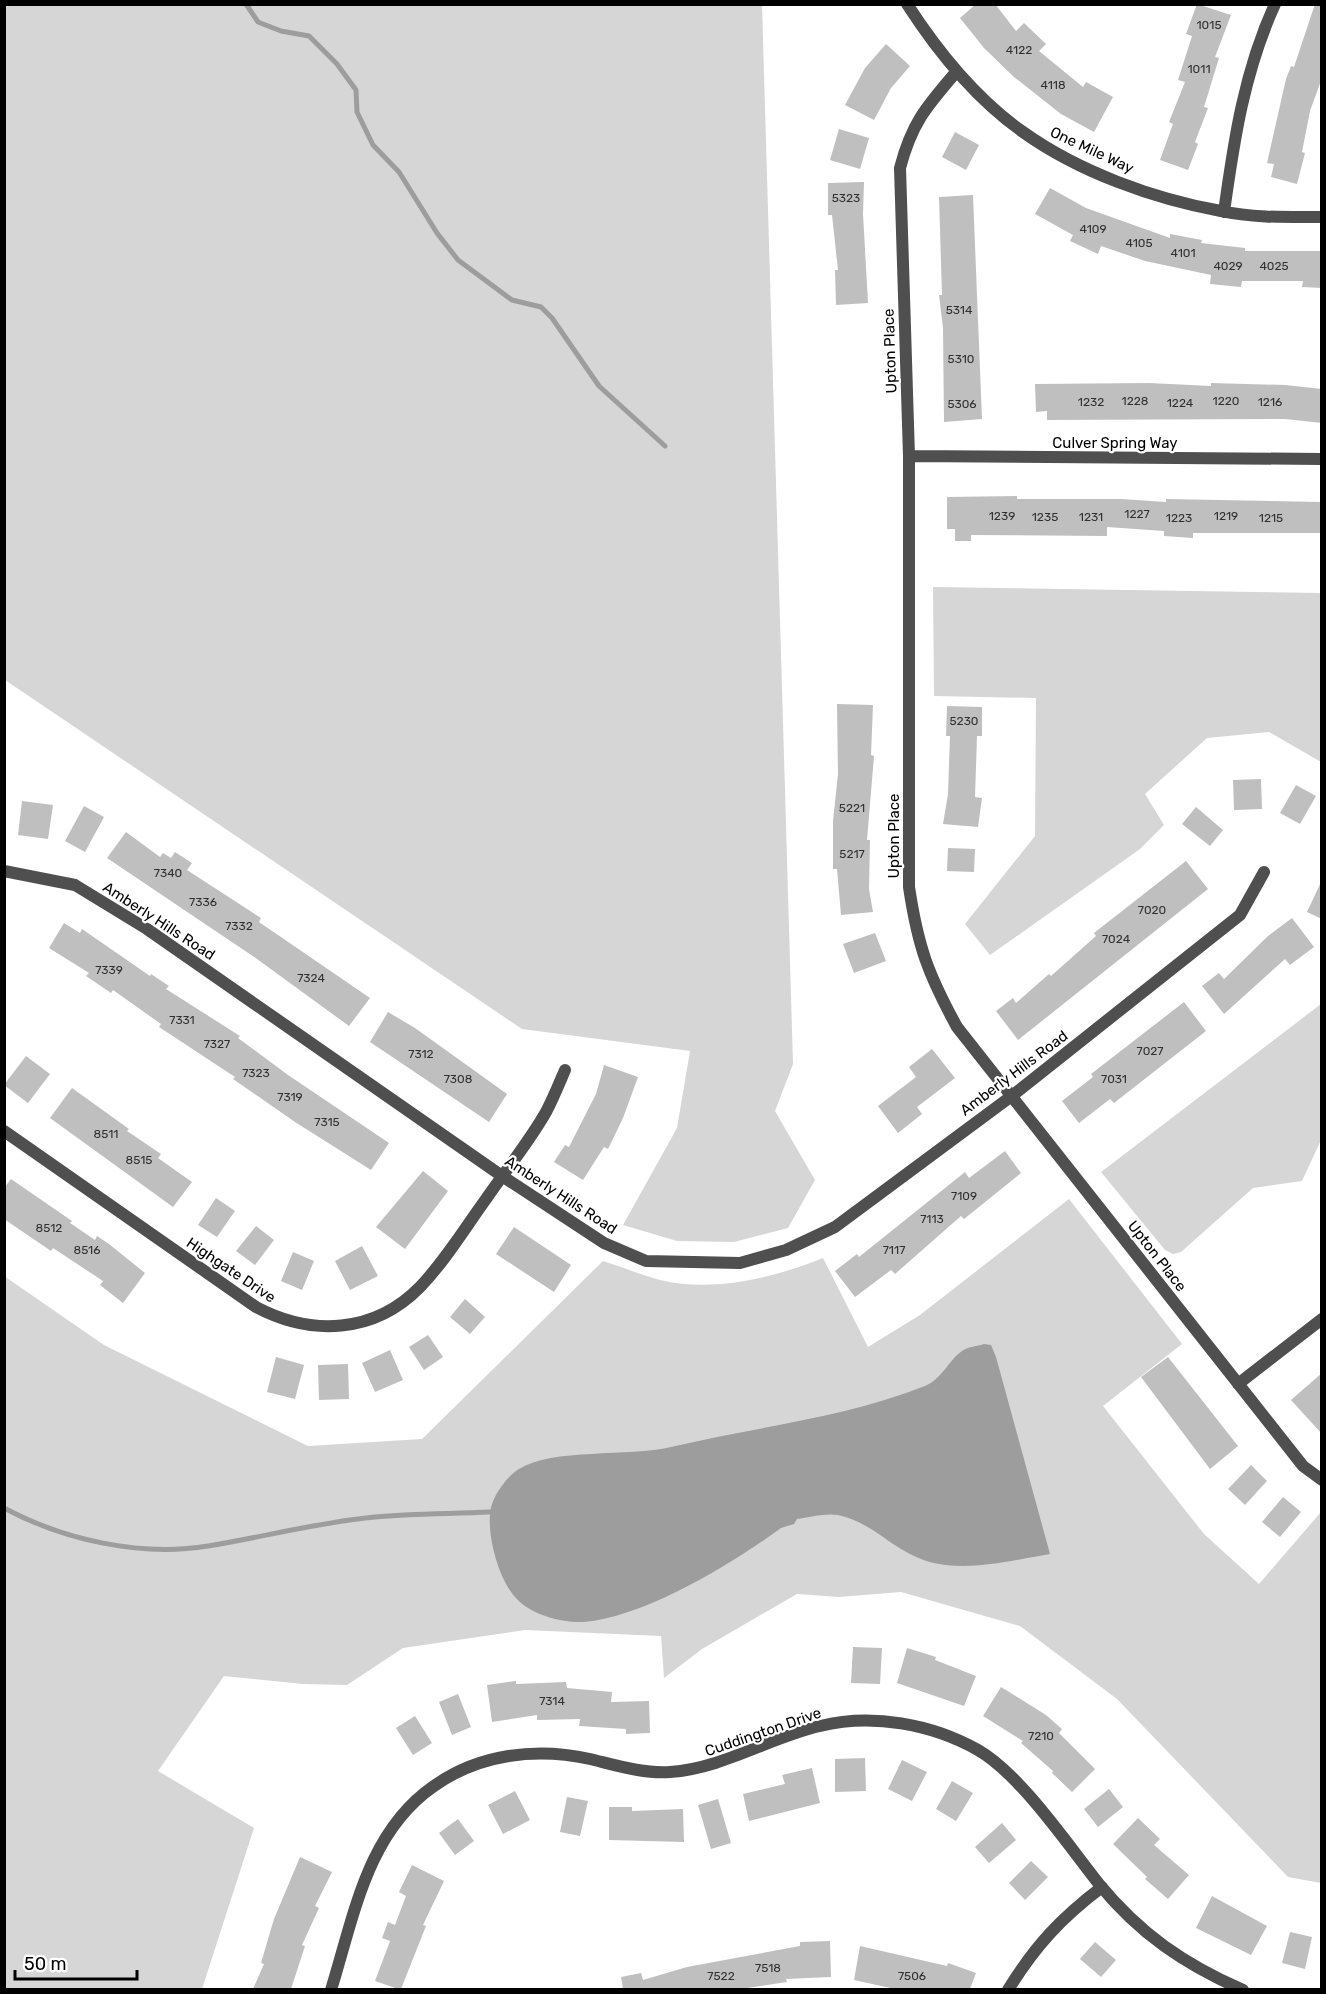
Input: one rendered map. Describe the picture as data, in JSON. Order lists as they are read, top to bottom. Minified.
{"streets":{"street":["One Mile Way","Upton Place","Culver Spring Way","Amberly Hills Road","Highgate Drive","Cuddington Drive"]},"crossings":[["One Mile Way","Upton Place"],["Upton Place","Culver Spring Way"],["Upton Place","Amberly Hills Road"],["Amberly Hills Road","Highgate Drive"]],"house_numbers":["1015","4122","1011","4118","5323","4109","4105","4101","4029","4025","5314","5310","1228","1220","1232","1216","1224","5306","1227","1239","1219","1235","1231","1223","1215","5230","5221","5217","7340","7336","7020","7332","7024","7339","7324","7331","7327","7027","7312","7323","7308","7031","7319","7315","8511","8515","7109","7113","8512","8516","7117","7314","7210","7518","7522","7506"],"scale_bar":"50 m"}
